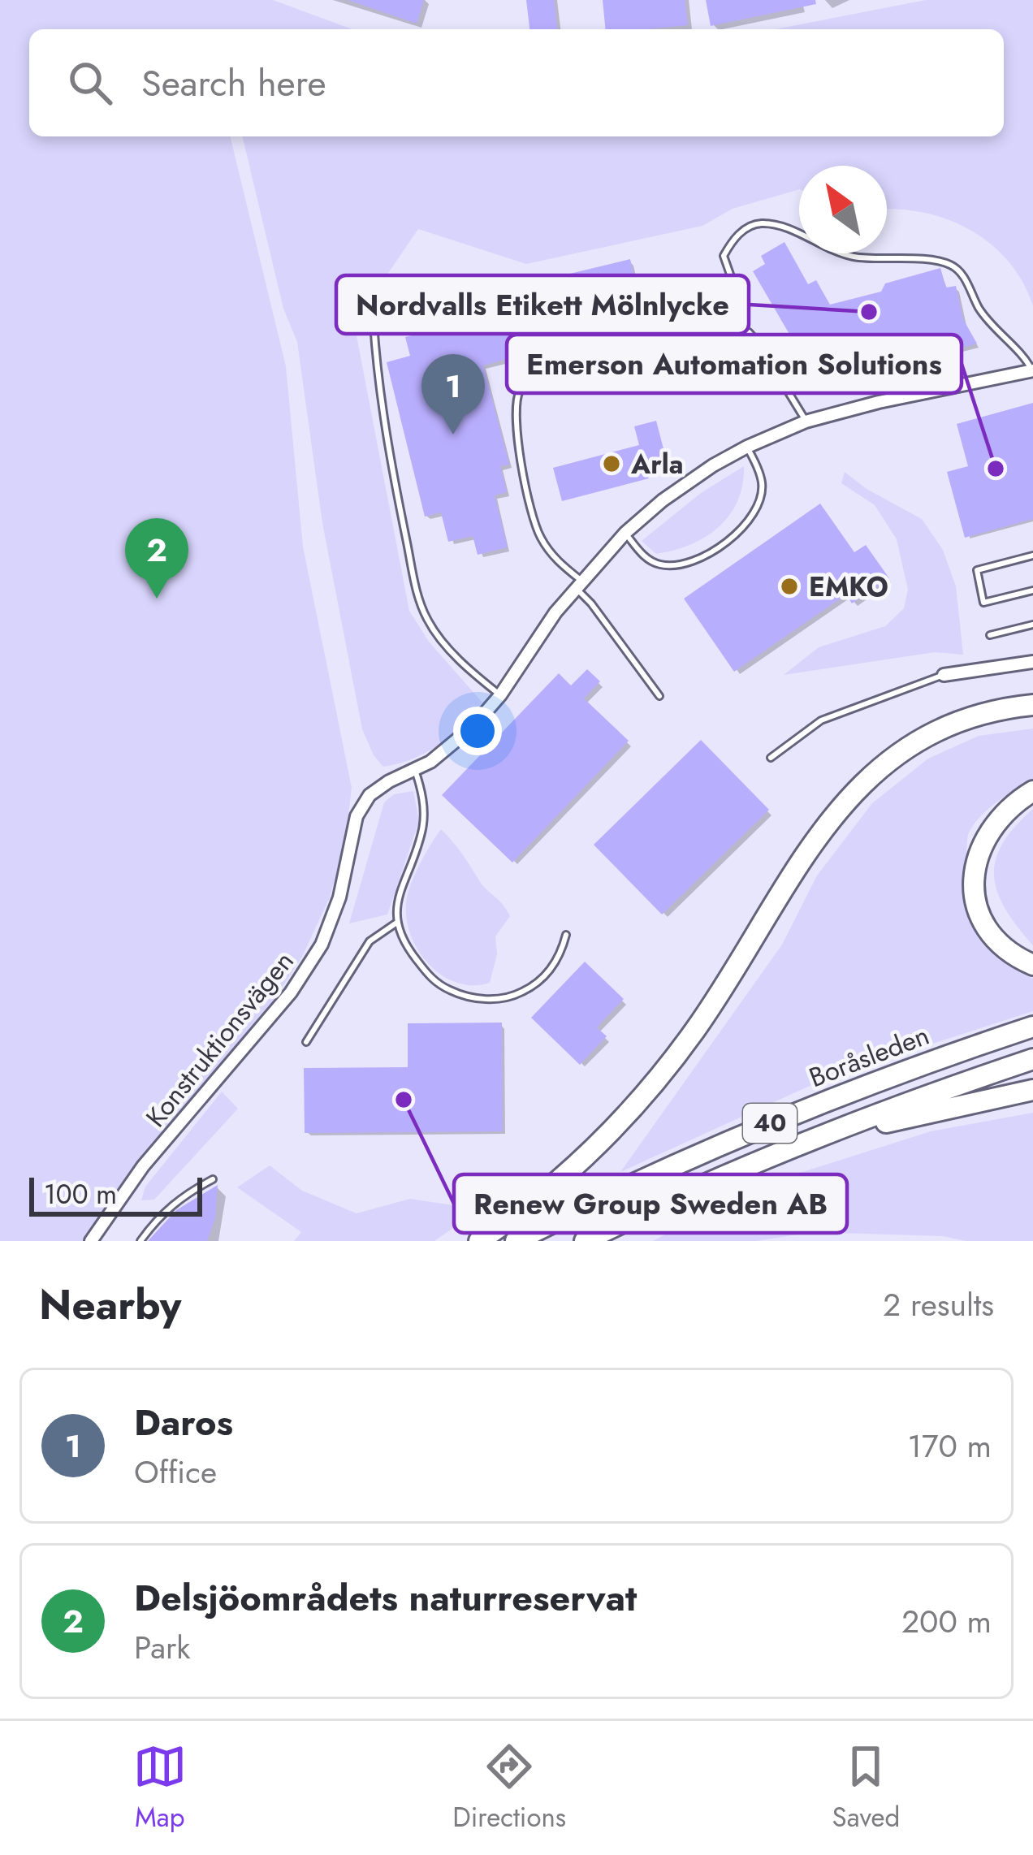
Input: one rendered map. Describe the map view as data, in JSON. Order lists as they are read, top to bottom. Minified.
{"streets":{"highway":["Boråsleden","40"],"street":["Konstruktionsvägen"]},"places":["Nordvalls Etikett Mölnlycke","Arla","Emerson Automation Solutions","EMKO","Renew Group Sweden AB"],"scale_bar":"100 m","north":"top left","page":{"search":"Search here","pins":["1","2"],"scale":"100 m","heading":["Nearby","2 results"],"list":[{"mark":"1","name":"Daros","note":"Office","value":"170 m"},{"mark":"2","name":"Delsjöområdets naturreservat","note":"Park","value":"200 m"}],"nav":["Map","Directions","Saved"]}}
